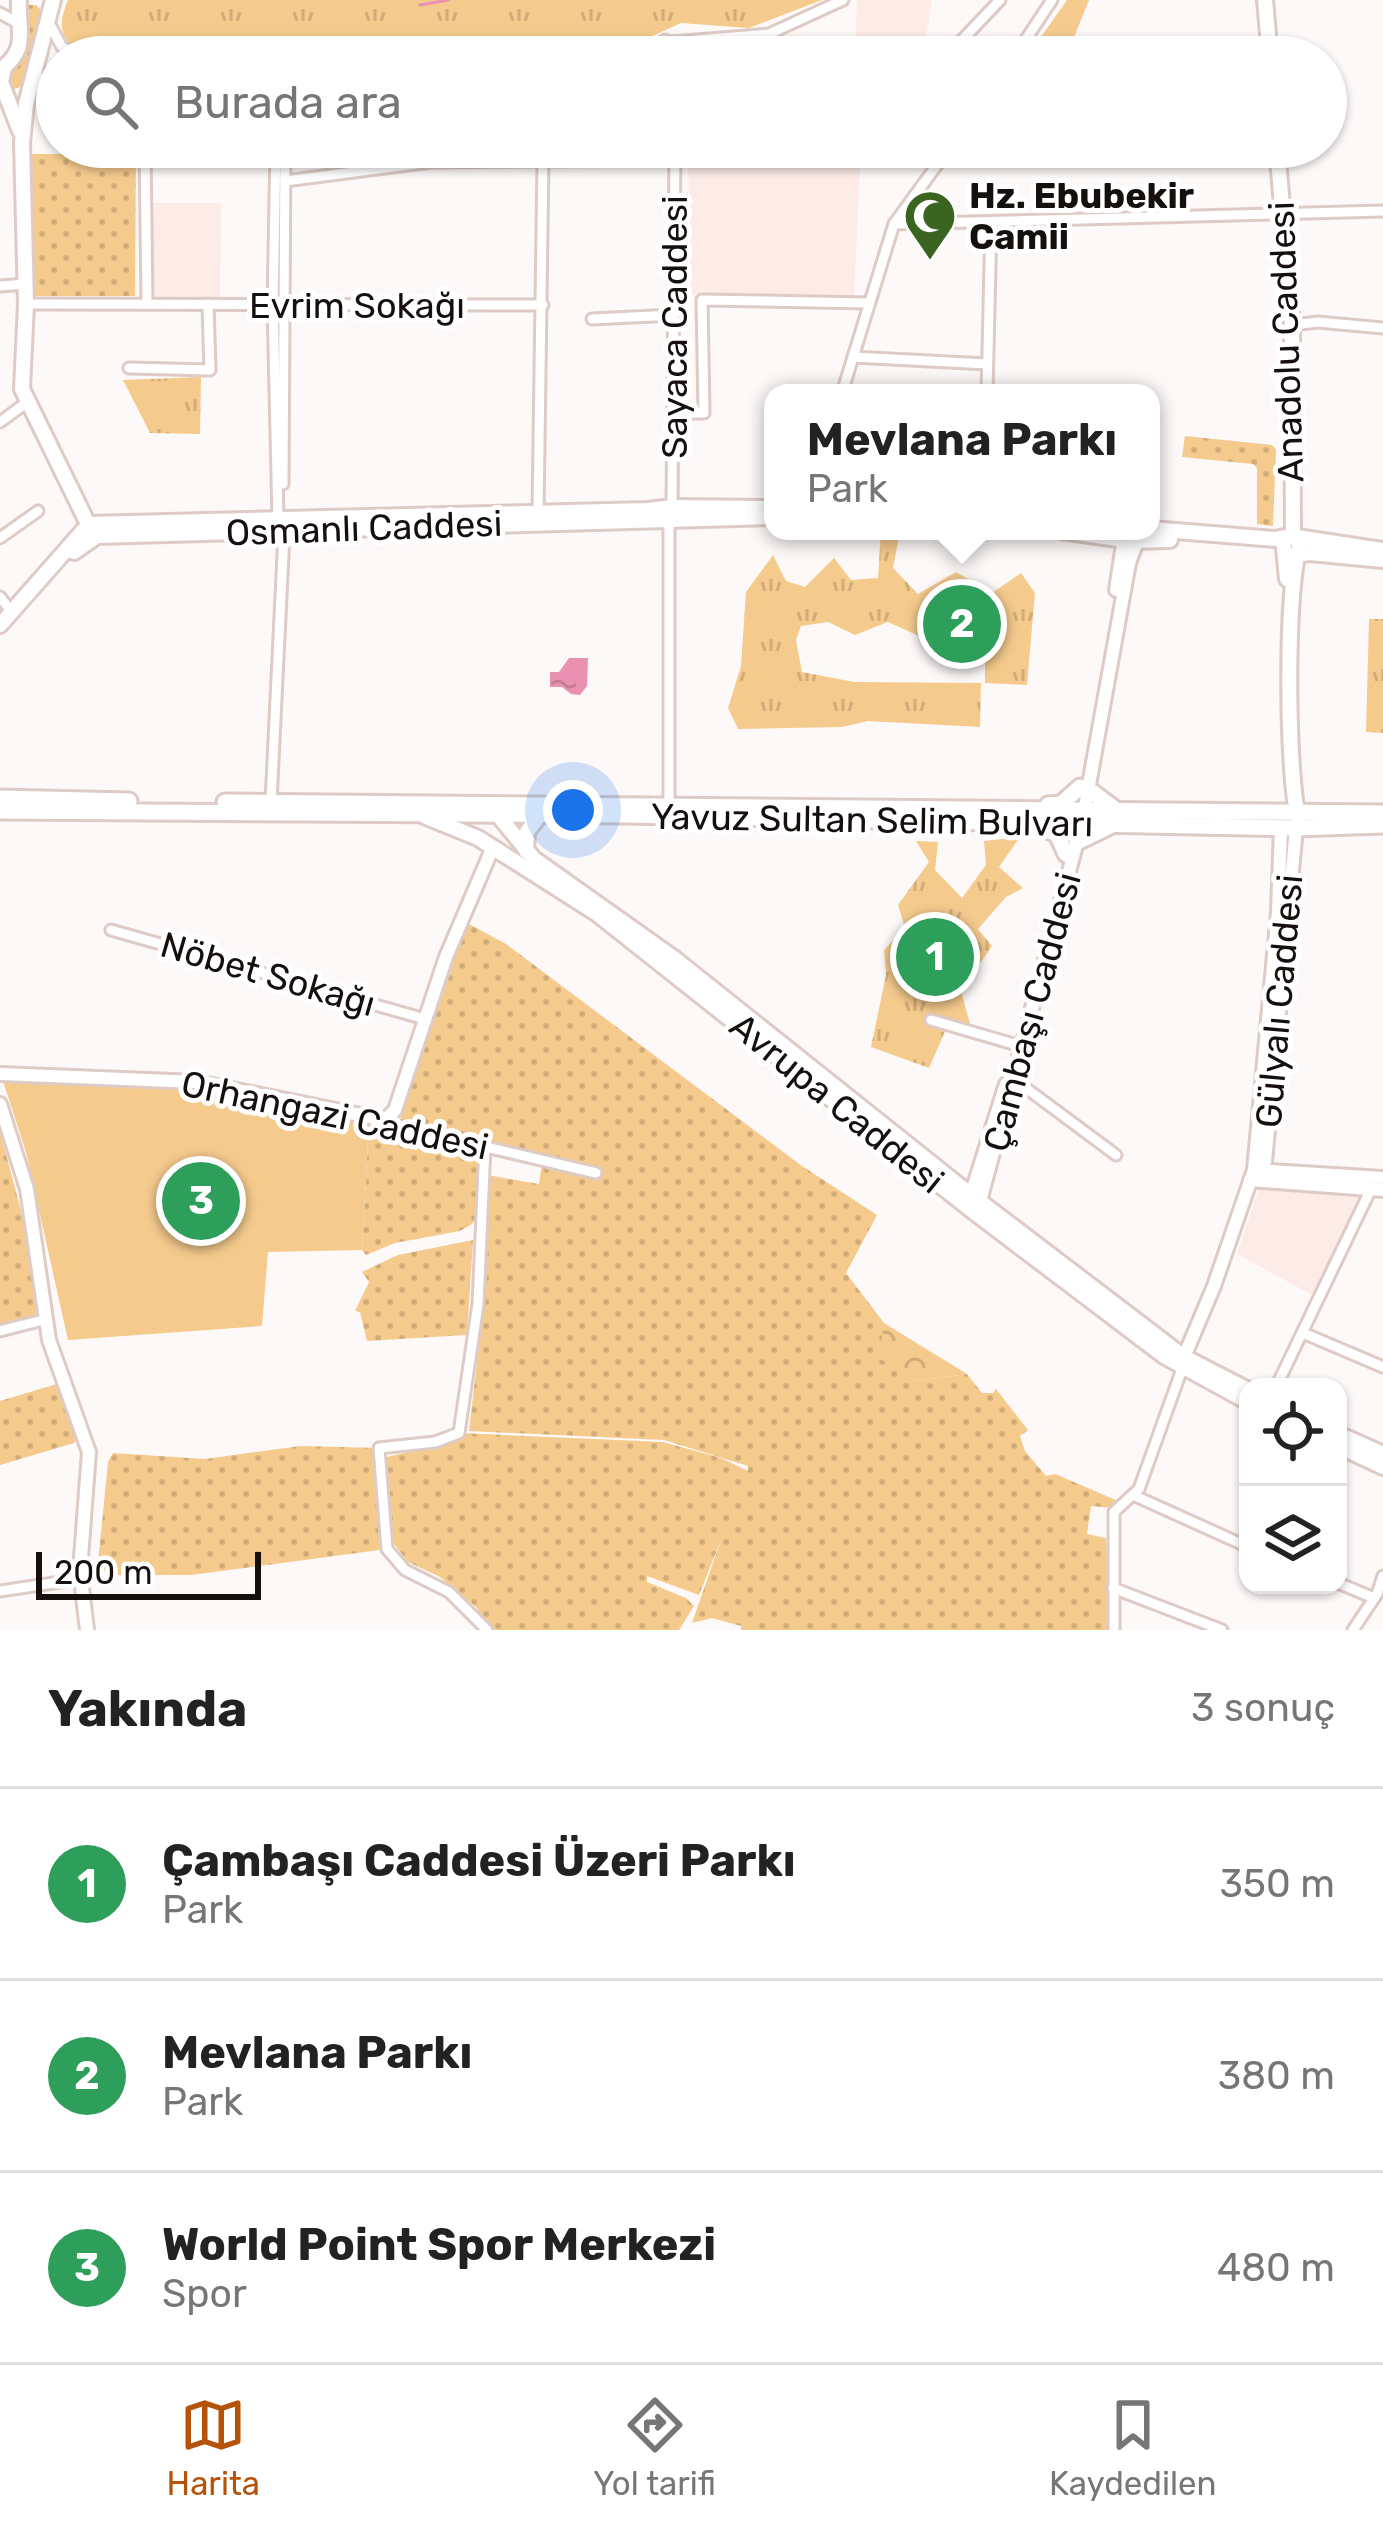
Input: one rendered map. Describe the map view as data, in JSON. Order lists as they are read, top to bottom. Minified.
{"streets":{"main road":["Anadolu Caddesi","Osmanlı Caddesi","Yavuz Sultan Selim Bulvarı","Avrupa Caddesi"],"street":["Evrim Sokağı","Sayaca Caddesi","Nöbet Sokağı","Gülyalı Caddesi","Çambaşı Caddesi","Orhangazi Caddesi"]},"crossings":[["Evrim Sokağı","Osmanlı Caddesi"],["Sayaca Caddesi","Osmanlı Caddesi"],["Sayaca Caddesi","Yavuz Sultan Selim Bulvarı"],["Anadolu Caddesi","Yavuz Sultan Selim Bulvarı"],["Anadolu Caddesi","Gülyalı Caddesi"],["Yavuz Sultan Selim Bulvarı","Gülyalı Caddesi"],["Yavuz Sultan Selim Bulvarı","Çambaşı Caddesi"],["Yavuz Sultan Selim Bulvarı","Avrupa Caddesi"],["Nöbet Sokağı","Avrupa Caddesi"],["Nöbet Sokağı","Orhangazi Caddesi"],["Gülyalı Caddesi","Avrupa Caddesi"],["Çambaşı Caddesi","Avrupa Caddesi"]],"places":{"mosque":["Hz. Ebubekir Camii"]},"scale_bar":"200 m","page":{"search":"Burada ara","popup":["Mevlana Parkı","Park"],"pins":["2","1","3"],"scale":"200 m","heading":["Yakında","3 sonuç"],"list":[{"mark":"1","name":"Çambaşı Caddesi Üzeri Parkı","note":"Park","value":"350 m"},{"mark":"2","name":"Mevlana Parkı","note":"Park","value":"380 m"},{"mark":"3","name":"World Point Spor Merkezi","note":"Spor","value":"480 m"}],"nav":["Harita","Yol tarifi","Kaydedilen"]}}
